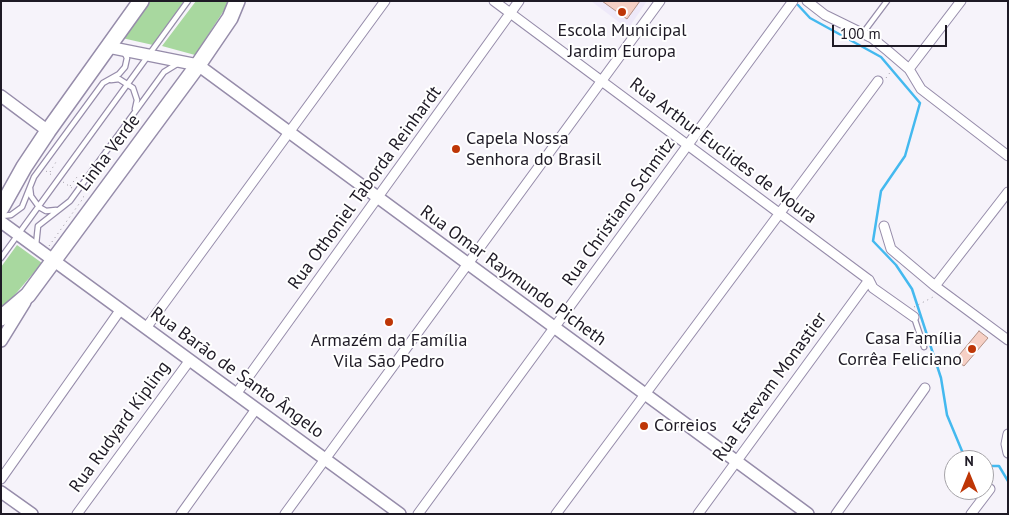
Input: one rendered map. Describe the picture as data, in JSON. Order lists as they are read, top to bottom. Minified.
{"streets":{"highway":["Linha Verde"],"main road":["Rua Omar Raymundo Picheth","Rua Barão de Santo Ângelo"],"street":["Rua Arthur Euclides de Moura","Rua Othoniel Taborda Reinhardt","Rua Christiano Schmitz","Rua Estevam Monastier","Rua Rudyard Kipling"]},"crossings":[["Rua Arthur Euclides de Moura","Rua Othoniel Taborda Reinhardt"],["Rua Arthur Euclides de Moura","Rua Christiano Schmitz"],["Rua Arthur Euclides de Moura","Rua Estevam Monastier"],["Linha Verde","Rua Omar Raymundo Picheth"],["Linha Verde","Rua Barão de Santo Ângelo"],["Rua Othoniel Taborda Reinhardt","Rua Omar Raymundo Picheth"],["Rua Othoniel Taborda Reinhardt","Rua Barão de Santo Ângelo"],["Rua Christiano Schmitz","Rua Omar Raymundo Picheth"],["Rua Omar Raymundo Picheth","Rua Estevam Monastier"],["Rua Barão de Santo Ângelo","Rua Rudyard Kipling"]],"places":["Escola Municipal Jardim Europa","Capela Nossa Senhora do Brasil","Armazém da Família Vila São Pedro","Casa Família Corrêa Feliciano","Correios"],"scale_bar":"100 m","north":"top"}
